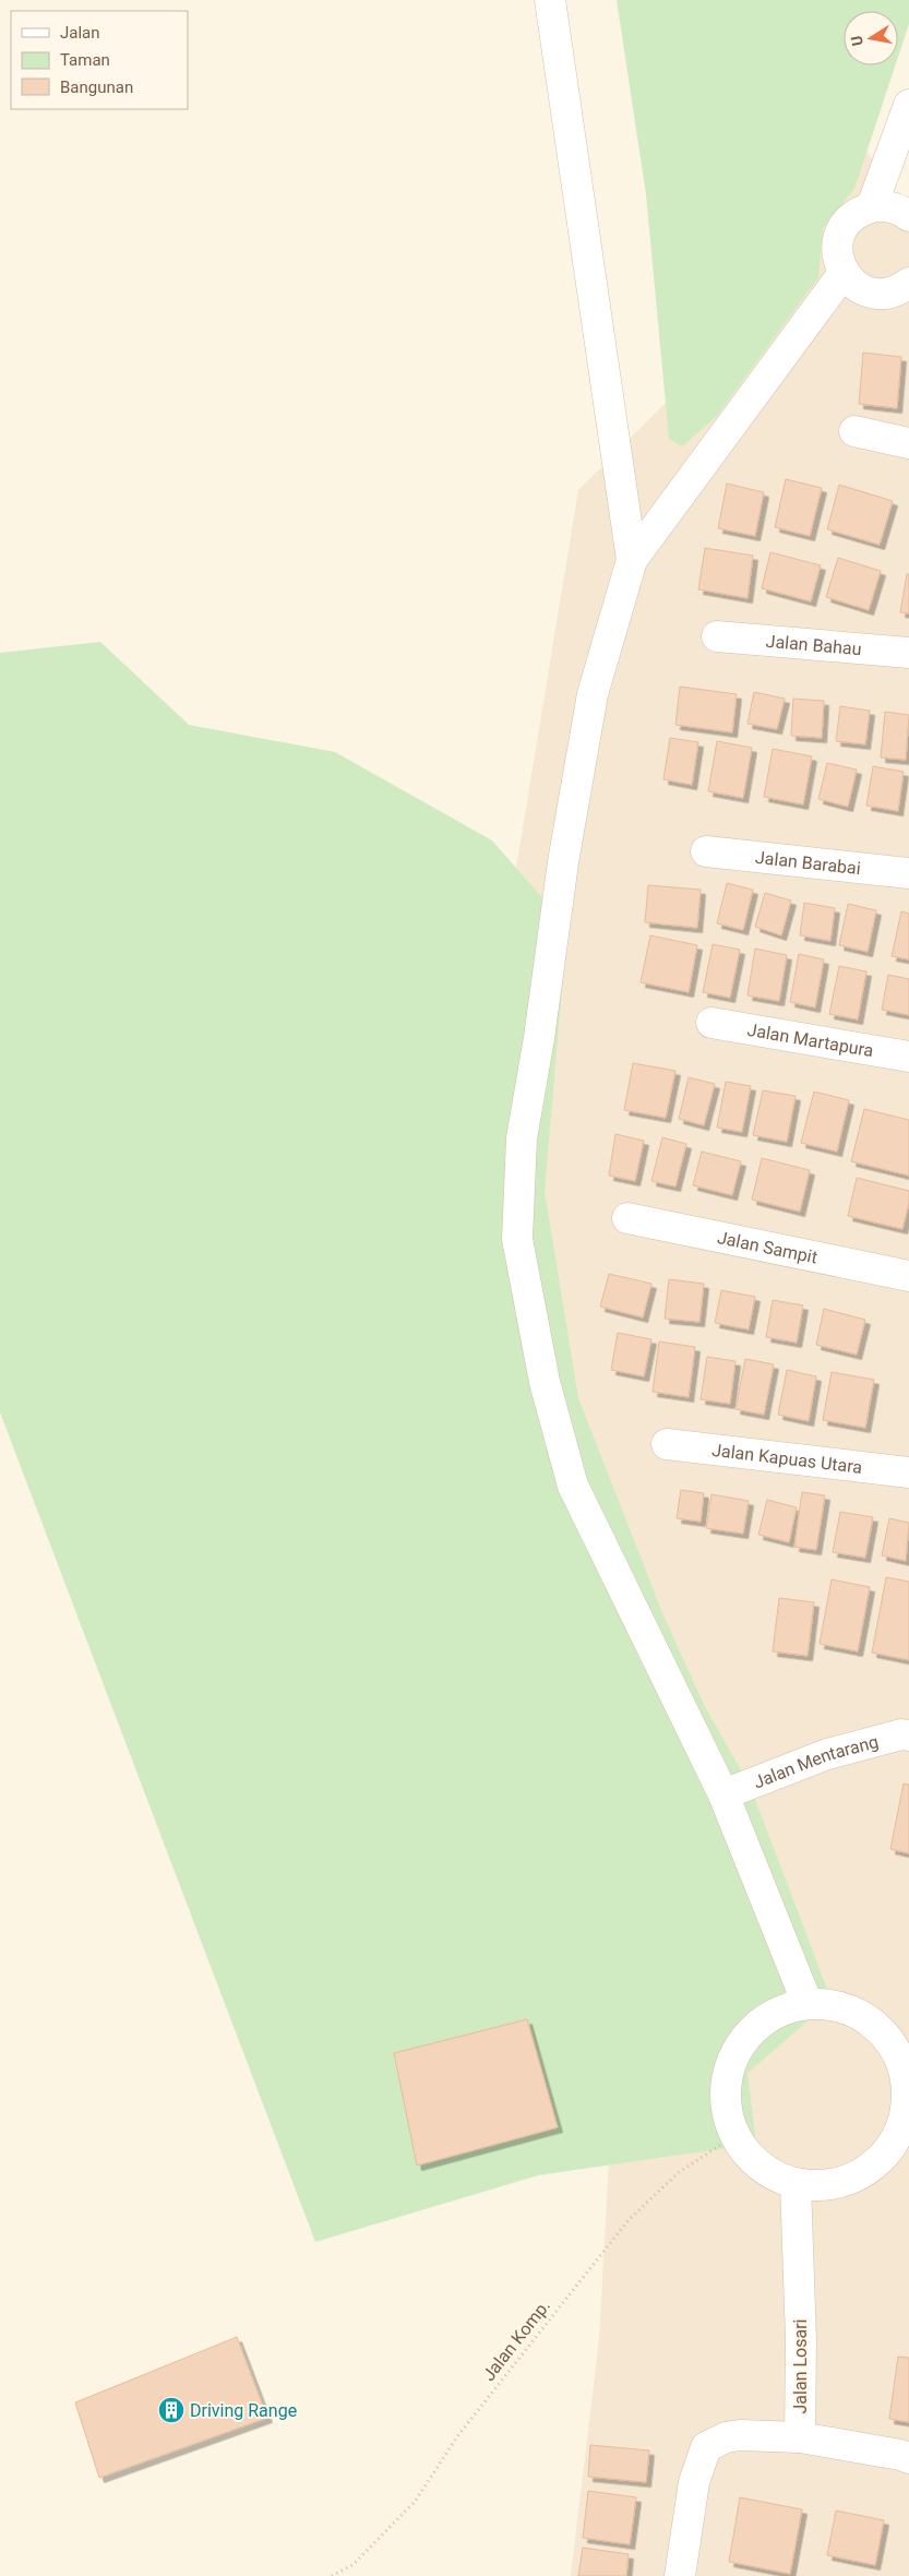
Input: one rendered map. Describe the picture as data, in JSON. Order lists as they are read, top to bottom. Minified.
{"streets":{"street":["Jalan Bahau","Jalan Barabai","Jalan Martapura","Jalan Sampit","Jalan Kapuas Utara","Jalan Mentarang","Jalan Losari"],"path":["Jalan Komp."]},"crossings":[["Jalan Komp.","Jalan Losari"]],"places":{"building":["Driving Range"]},"legend":["Jalan","Taman","Bangunan"],"north":"left"}
